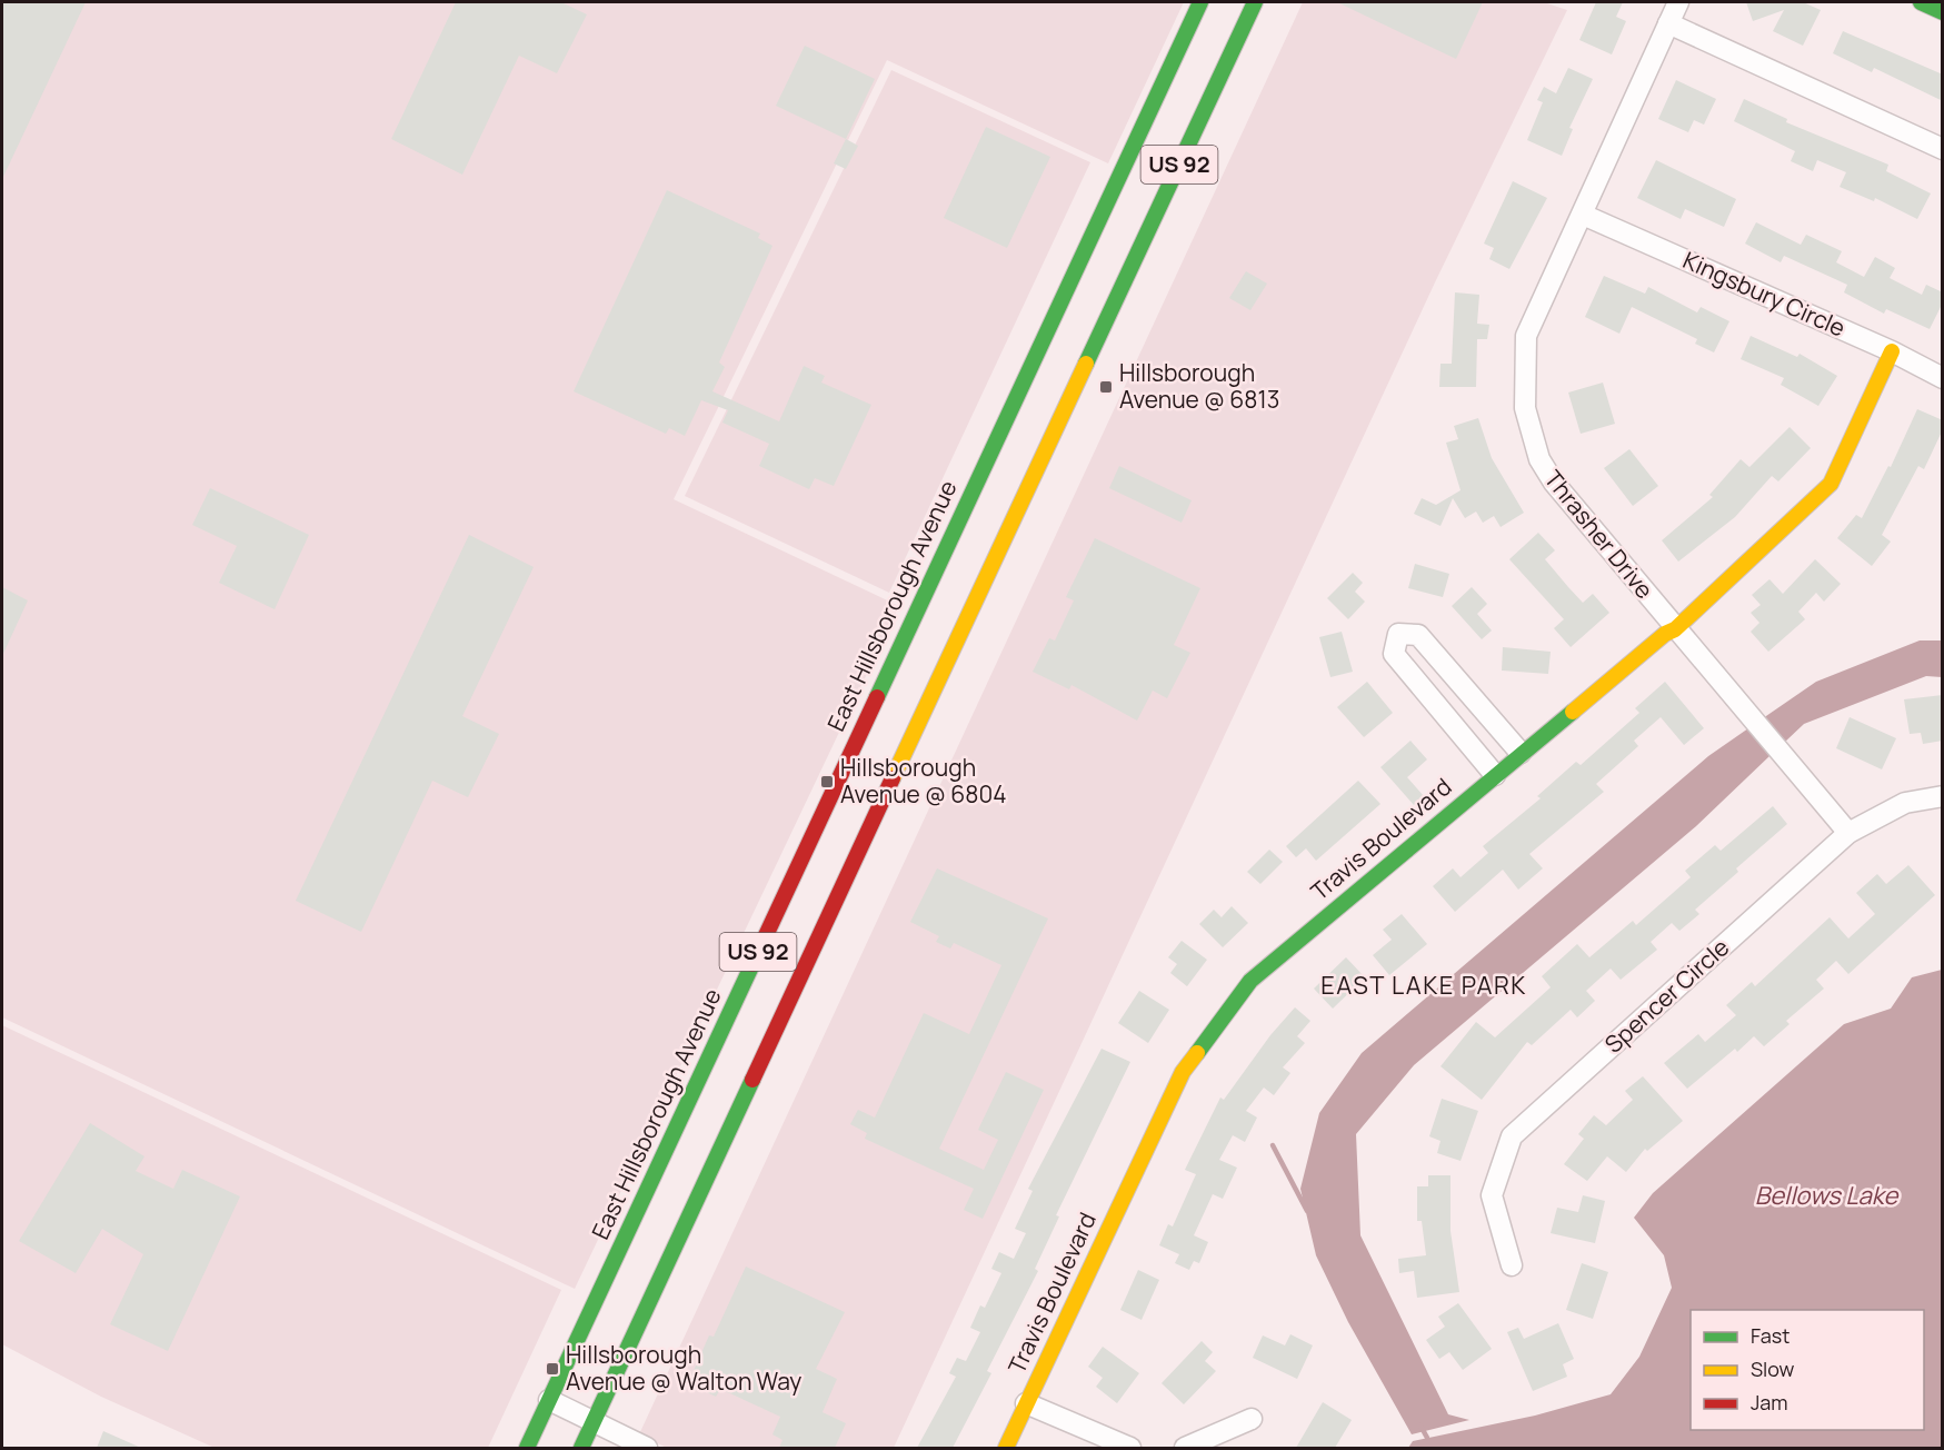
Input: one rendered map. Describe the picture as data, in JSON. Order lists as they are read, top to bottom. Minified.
{"streets":{"main road":["US 92","East Hillsborough Avenue","Travis Boulevard"],"street":["Kingsbury Circle","Thrasher Drive","Spencer Circle"]},"crossings":[["Kingsbury Circle","Thrasher Drive"],["Kingsbury Circle","Travis Boulevard"],["Thrasher Drive","Travis Boulevard"],["Thrasher Drive","Spencer Circle"]],"districts":["EAST LAKE PARK"],"water":["Bellows Lake"],"places":{"transit":["Hillsborough Avenue @ 6813","Hillsborough Avenue @ 6804","Hillsborough Avenue @ Walton Way"]},"legend":["Fast","Slow","Jam"]}
